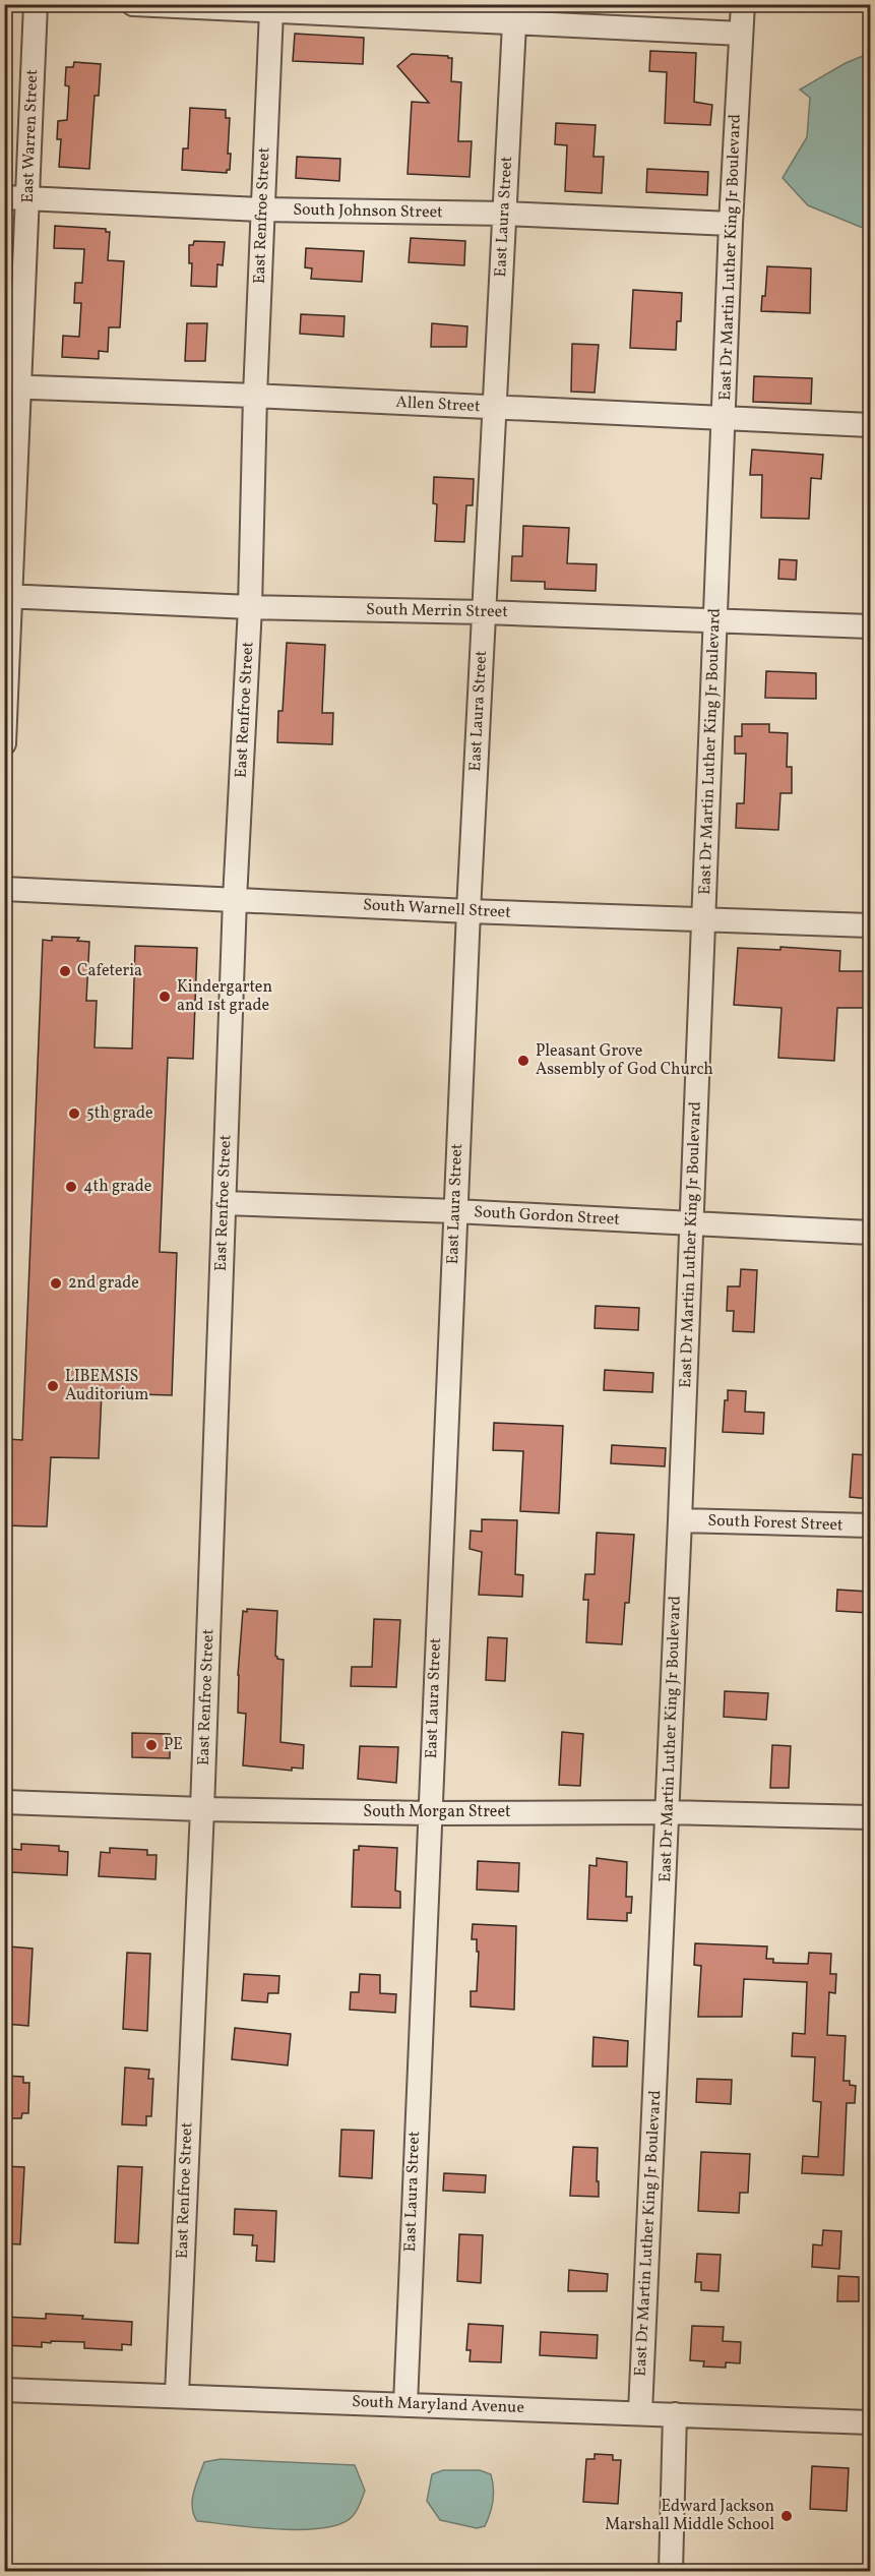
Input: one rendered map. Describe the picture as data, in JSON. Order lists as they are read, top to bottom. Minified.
{"streets":{"street":["East Warren Street","South Johnson Street","East Renfroe Street","East Laura Street","East Dr Martin Luther King Jr Boulevard","Allen Street","South Merrin Street","South Warnell Street","South Gordon Street","South Forest Street","South Morgan Street","South Maryland Avenue"]},"crossings":[["East Warren Street","South Johnson Street"],["East Warren Street","Allen Street"],["East Warren Street","South Merrin Street"],["South Johnson Street","East Renfroe Street"],["South Johnson Street","East Laura Street"],["South Johnson Street","East Dr Martin Luther King Jr Boulevard"],["East Renfroe Street","Allen Street"],["East Renfroe Street","South Merrin Street"],["East Renfroe Street","South Warnell Street"],["East Renfroe Street","South Gordon Street"],["East Renfroe Street","South Morgan Street"],["East Renfroe Street","South Maryland Avenue"],["East Laura Street","Allen Street"],["East Laura Street","South Merrin Street"],["East Laura Street","South Warnell Street"],["East Laura Street","South Gordon Street"],["East Laura Street","South Morgan Street"],["East Laura Street","South Maryland Avenue"],["East Dr Martin Luther King Jr Boulevard","Allen Street"],["East Dr Martin Luther King Jr Boulevard","South Merrin Street"],["East Dr Martin Luther King Jr Boulevard","South Warnell Street"],["East Dr Martin Luther King Jr Boulevard","South Gordon Street"],["East Dr Martin Luther King Jr Boulevard","South Forest Street"],["East Dr Martin Luther King Jr Boulevard","South Morgan Street"],["East Dr Martin Luther King Jr Boulevard","South Maryland Avenue"]],"places":["Cafeteria","Kindergarten and 1st grade","Pleasant Grove Assembly of God Church","5th grade","4th grade","2nd grade","LIBEMSIS Auditorium","PE","Edward Jackson Marshall Middle School"]}
